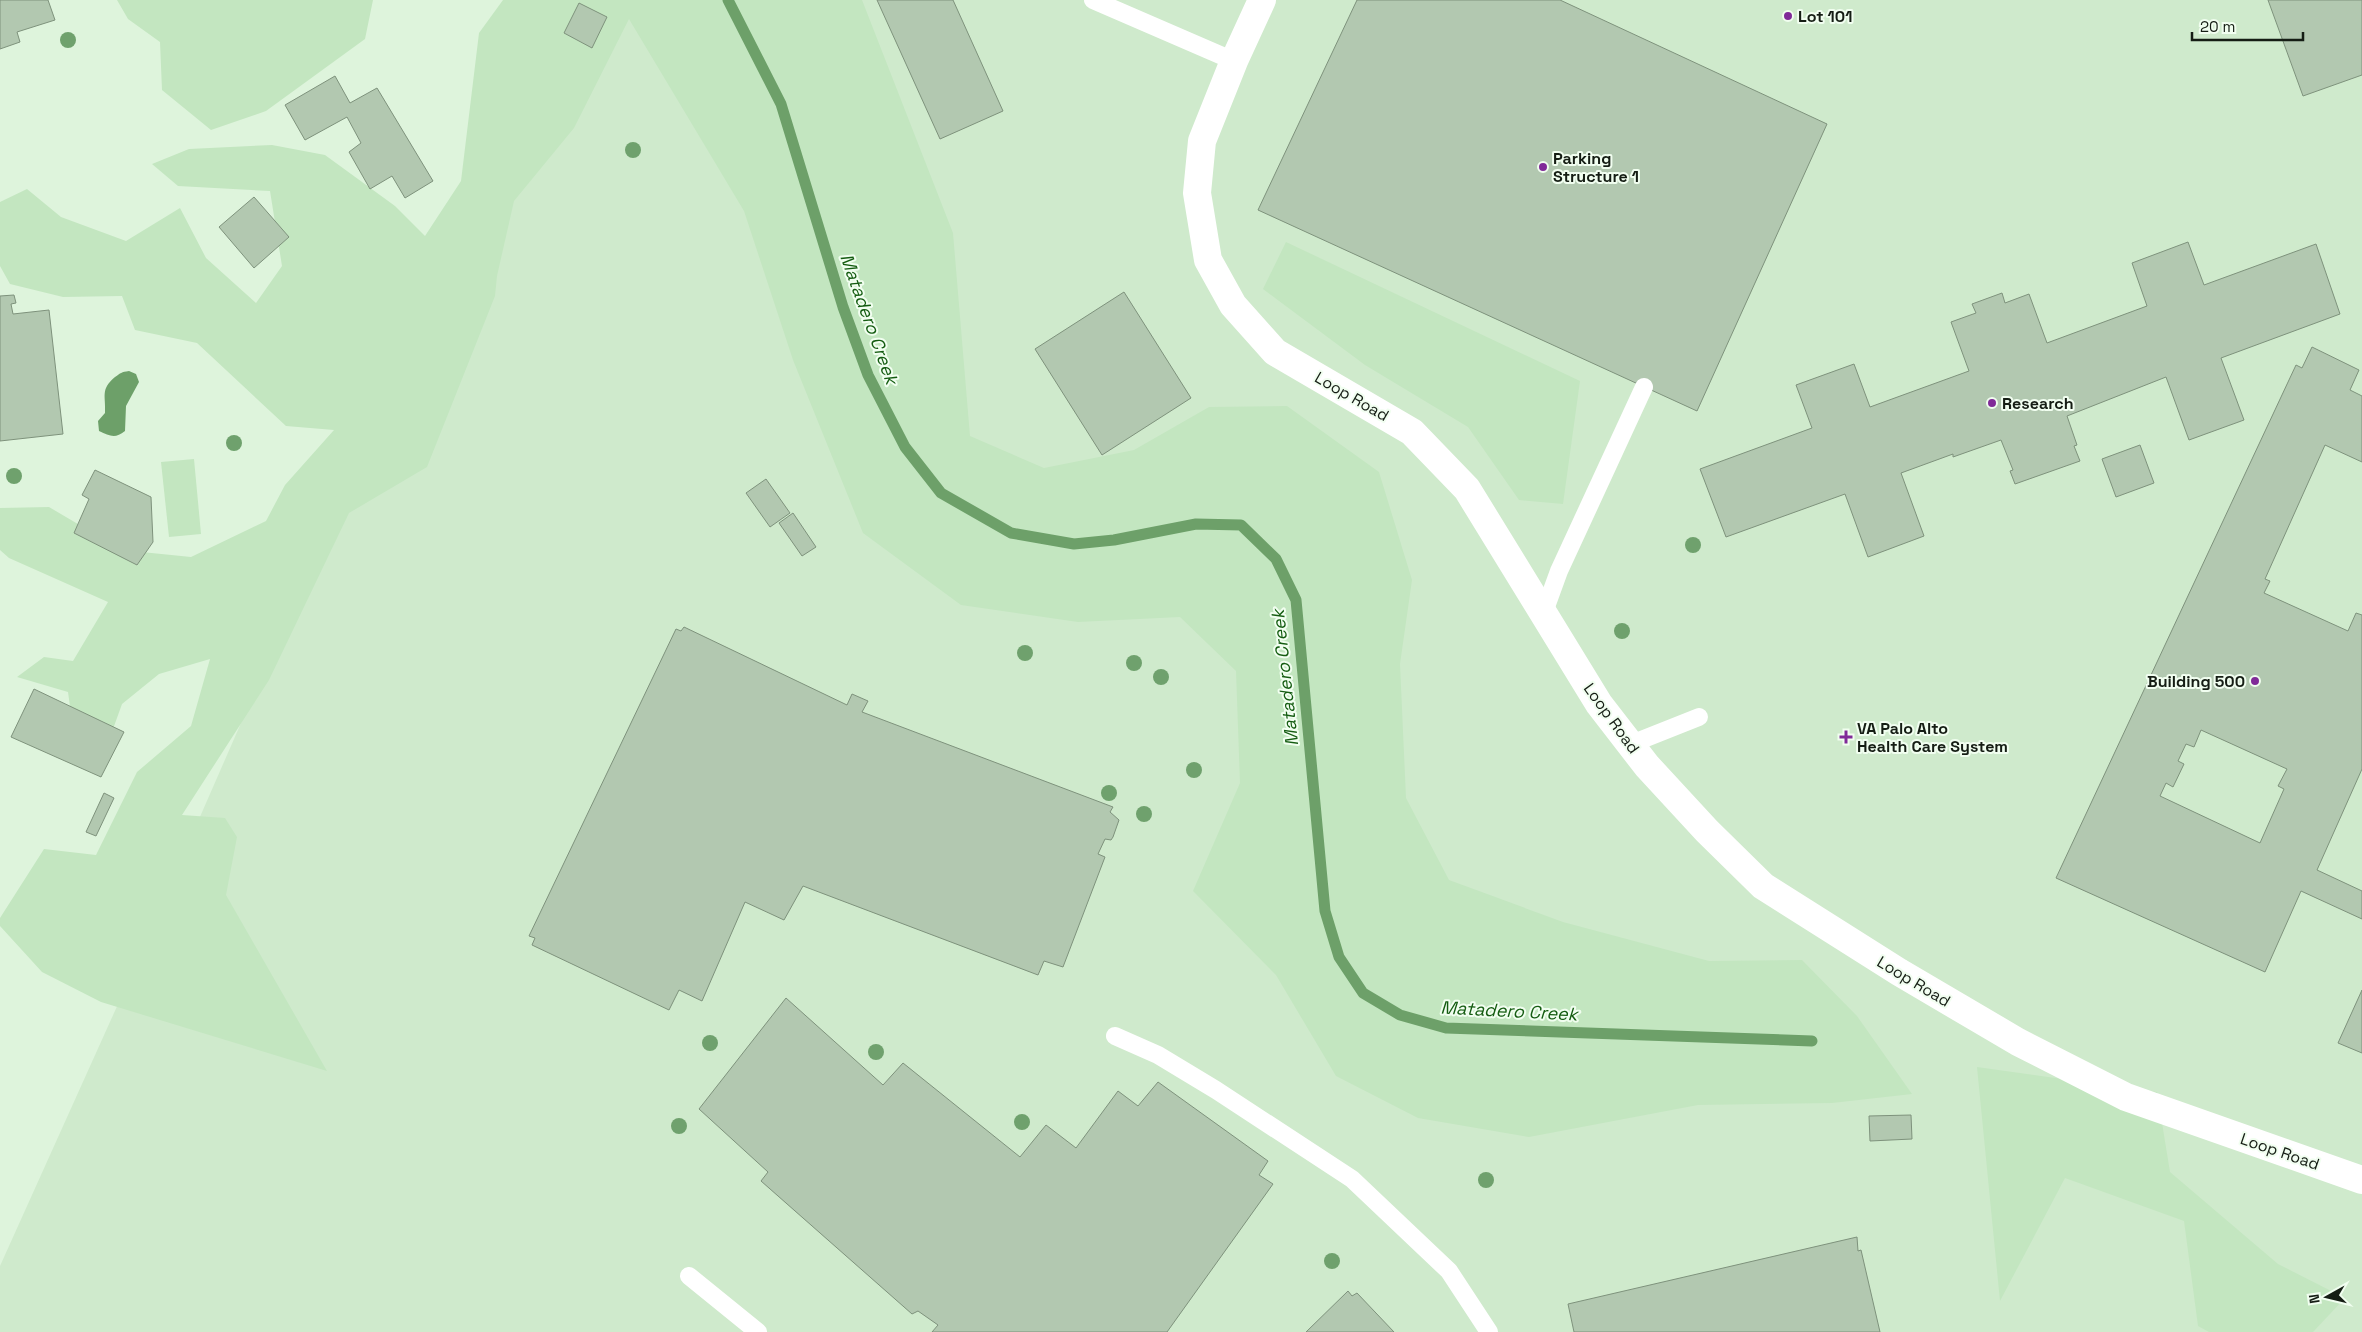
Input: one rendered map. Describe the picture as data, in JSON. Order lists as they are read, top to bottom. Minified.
{"streets":{"street":["Loop Road"]},"water":["Matadero Creek"],"places":{"other":["Lot 101","Parking Structure 1","Research","Building 500"],"health":["VA Palo Alto Health Care System"]},"scale_bar":"20 m","north":"left"}
